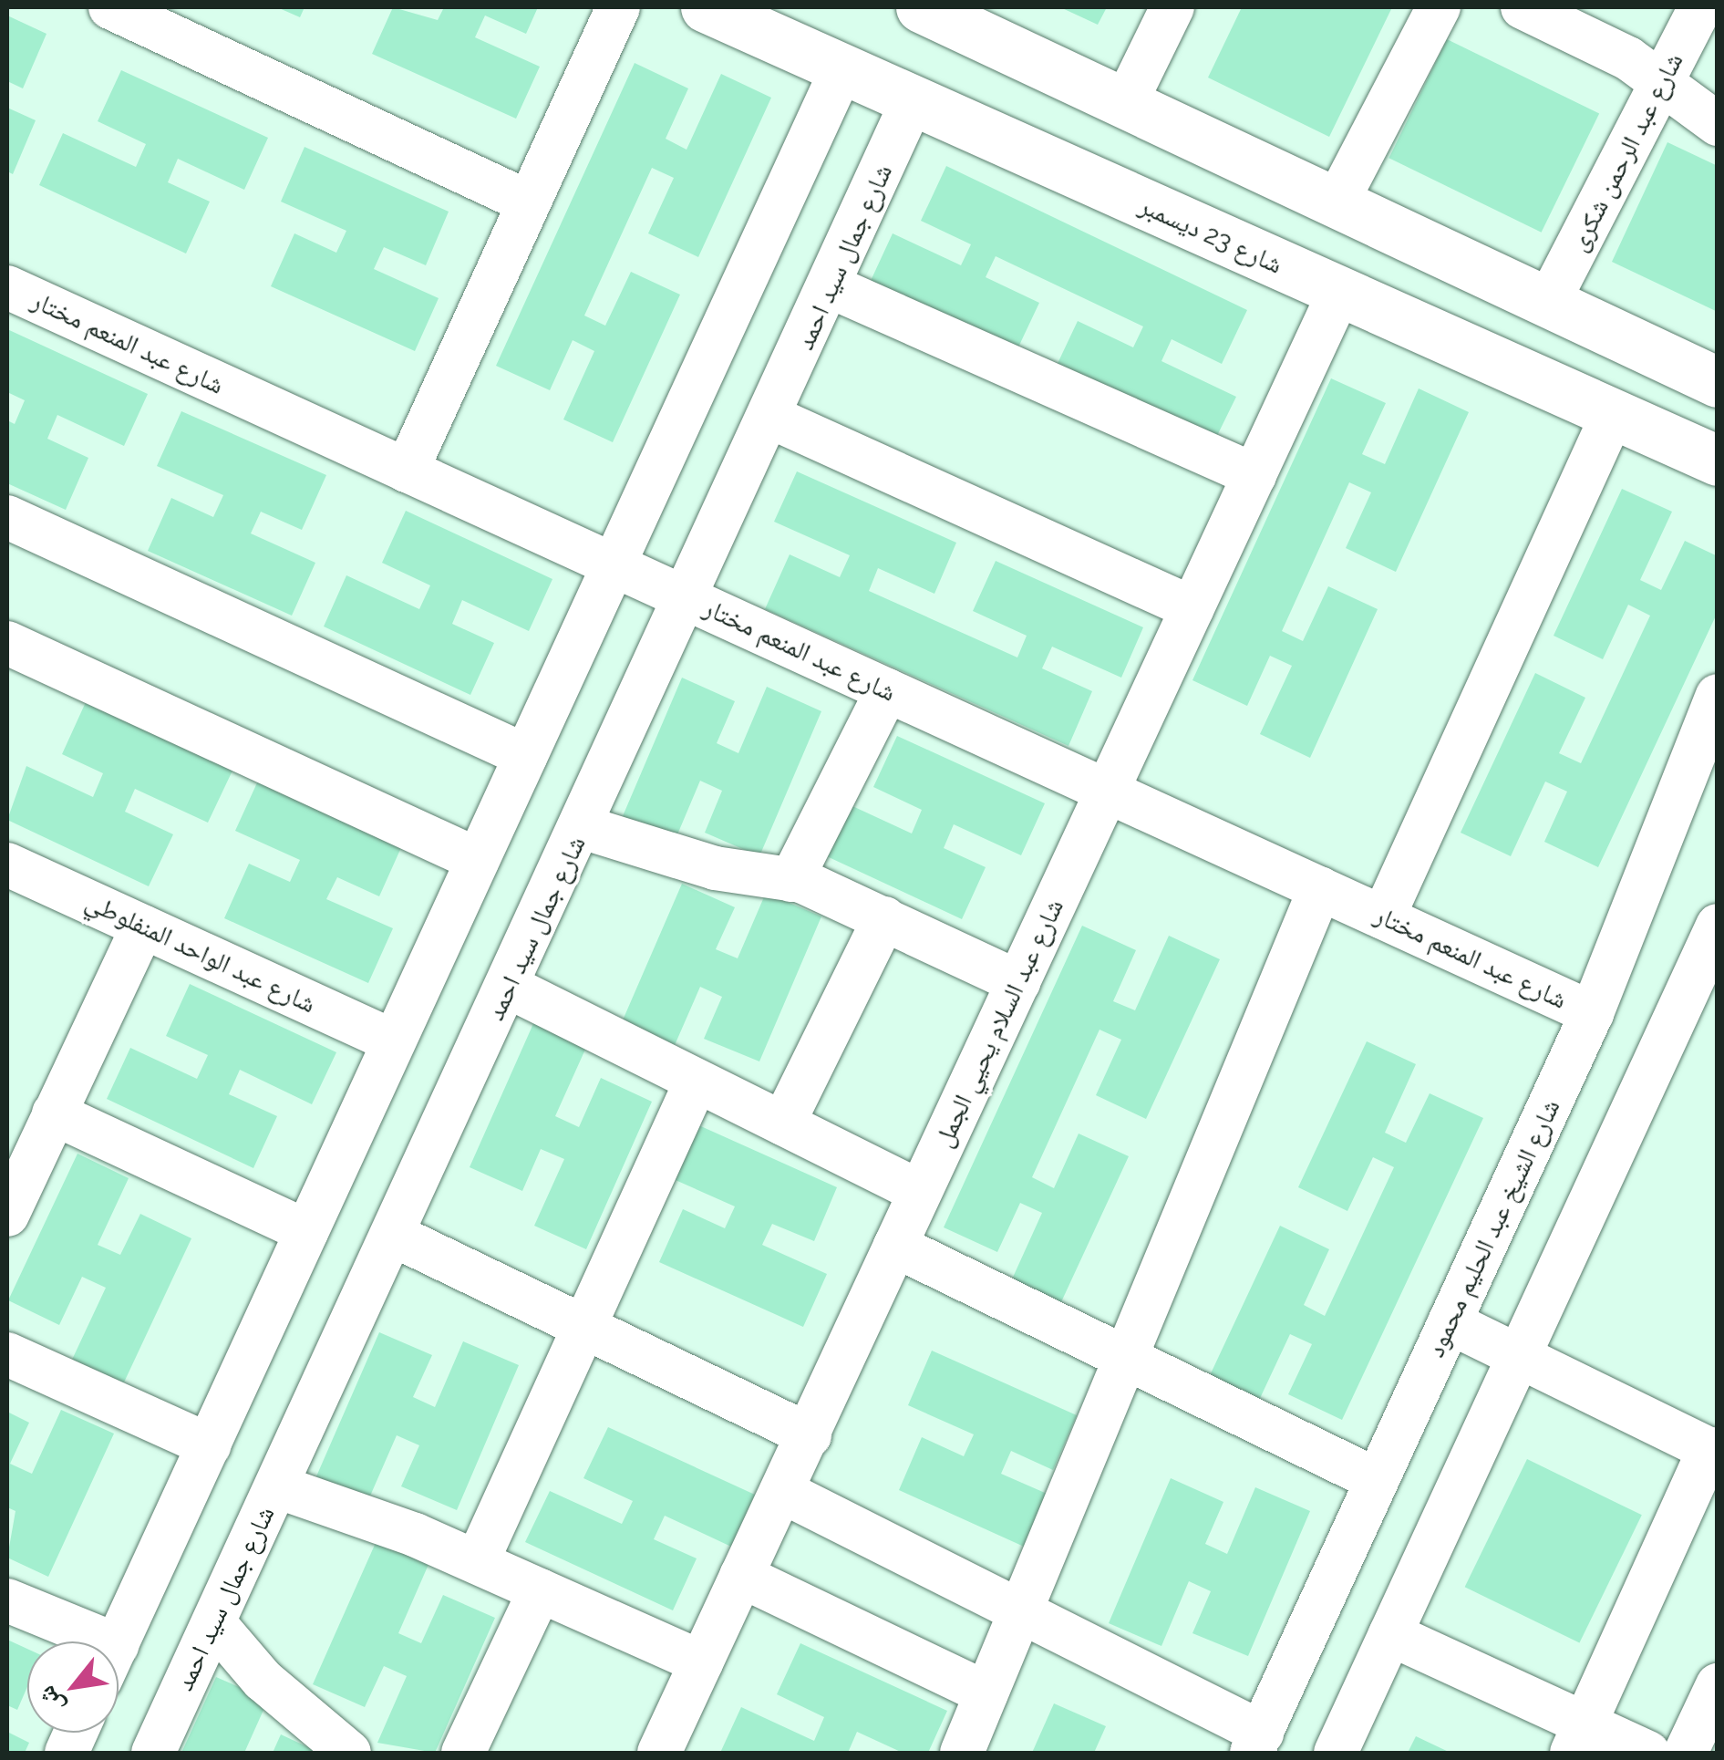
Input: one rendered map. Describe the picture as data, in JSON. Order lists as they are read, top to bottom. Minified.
{"streets":{"main road":["شارع 23 ديسمبر"],"street":["شارع عبد الرحمن شكرى","شارع جمال سيد احمد","شارع عبد المنعم مختار","شارع عبد الواحد المنفلوطي","شارع عبد السلام يحيي الجمل","شارع الشيخ عبد الحليم محمود"]},"crossings":[["شارع 23 ديسمبر","شارع جمال سيد احمد"],["شارع 23 ديسمبر","شارع عبد السلام يحيي الجمل"],["شارع جمال سيد احمد","شارع عبد المنعم مختار"],["شارع عبد المنعم مختار","شارع عبد السلام يحيي الجمل"],["شارع عبد المنعم مختار","شارع الشيخ عبد الحليم محمود"]],"north":"bottom left"}
